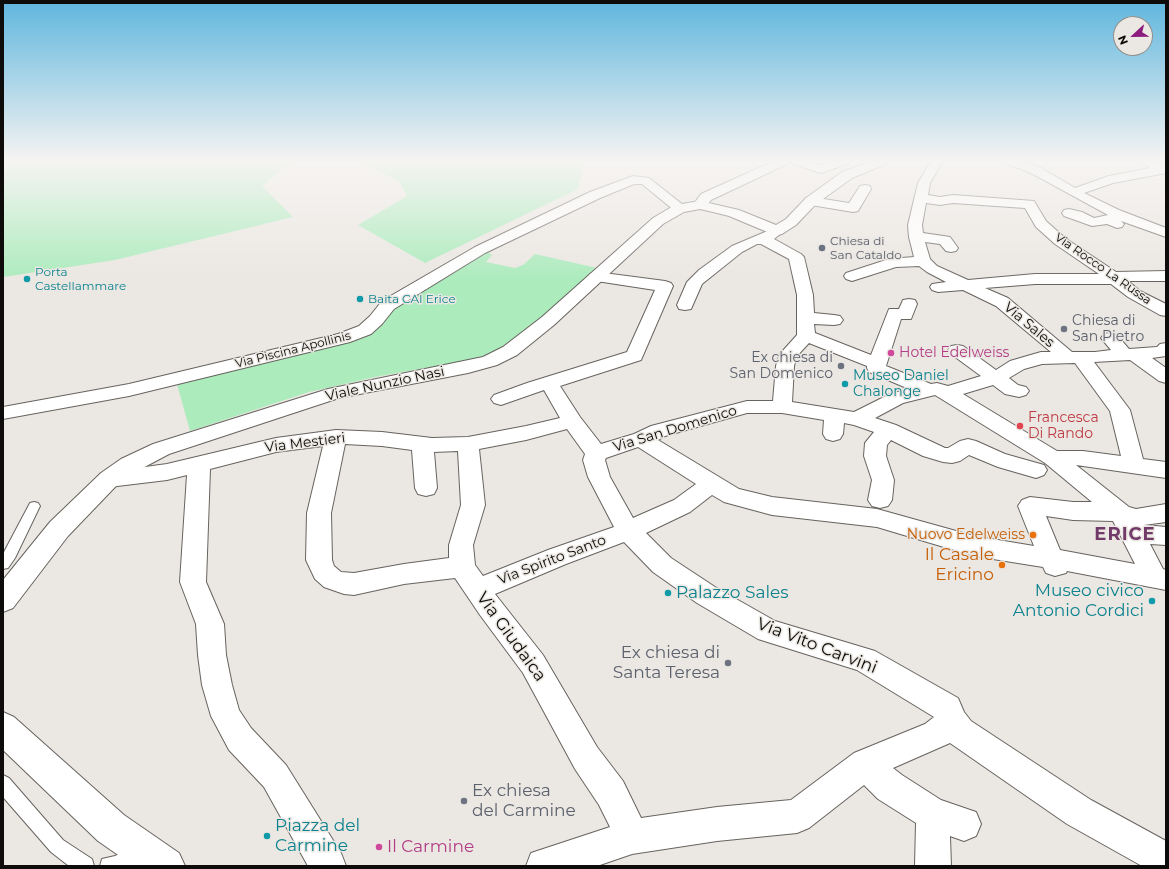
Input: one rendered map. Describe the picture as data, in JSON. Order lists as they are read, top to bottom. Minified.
{"streets":{"street":["Via Rocco La Russa","Via Sales","Via Piscina Apollinis","Viale Nunzio Nasi","Via San Domenico","Via Mestieri","Via Spirito Santo","Via Giudaica","Via Vito Carvini"]},"crossings":[["Via Piscina Apollinis","Viale Nunzio Nasi"],["Viale Nunzio Nasi","Via Mestieri"],["Via San Domenico","Via Vito Carvini"],["Via Spirito Santo","Via Giudaica"],["Via Spirito Santo","Via Vito Carvini"]],"districts":["ERICE"],"places":["Chiesa di San Cataldo","Porta Castellammare","Baita CAI Erice","Chiesa di San Pietro","Hotel Edelweiss","Ex chiesa di San Domenico","Museo Daniel Chalonge","Francesca Di Rando","Nuovo Edelweiss","Il Casale Ericino","Palazzo Sales","Museo civico Antonio Cordici","Ex chiesa di Santa Teresa","Ex chiesa del Carmine","Piazza del Carmine","Il Carmine"],"north":"left"}
